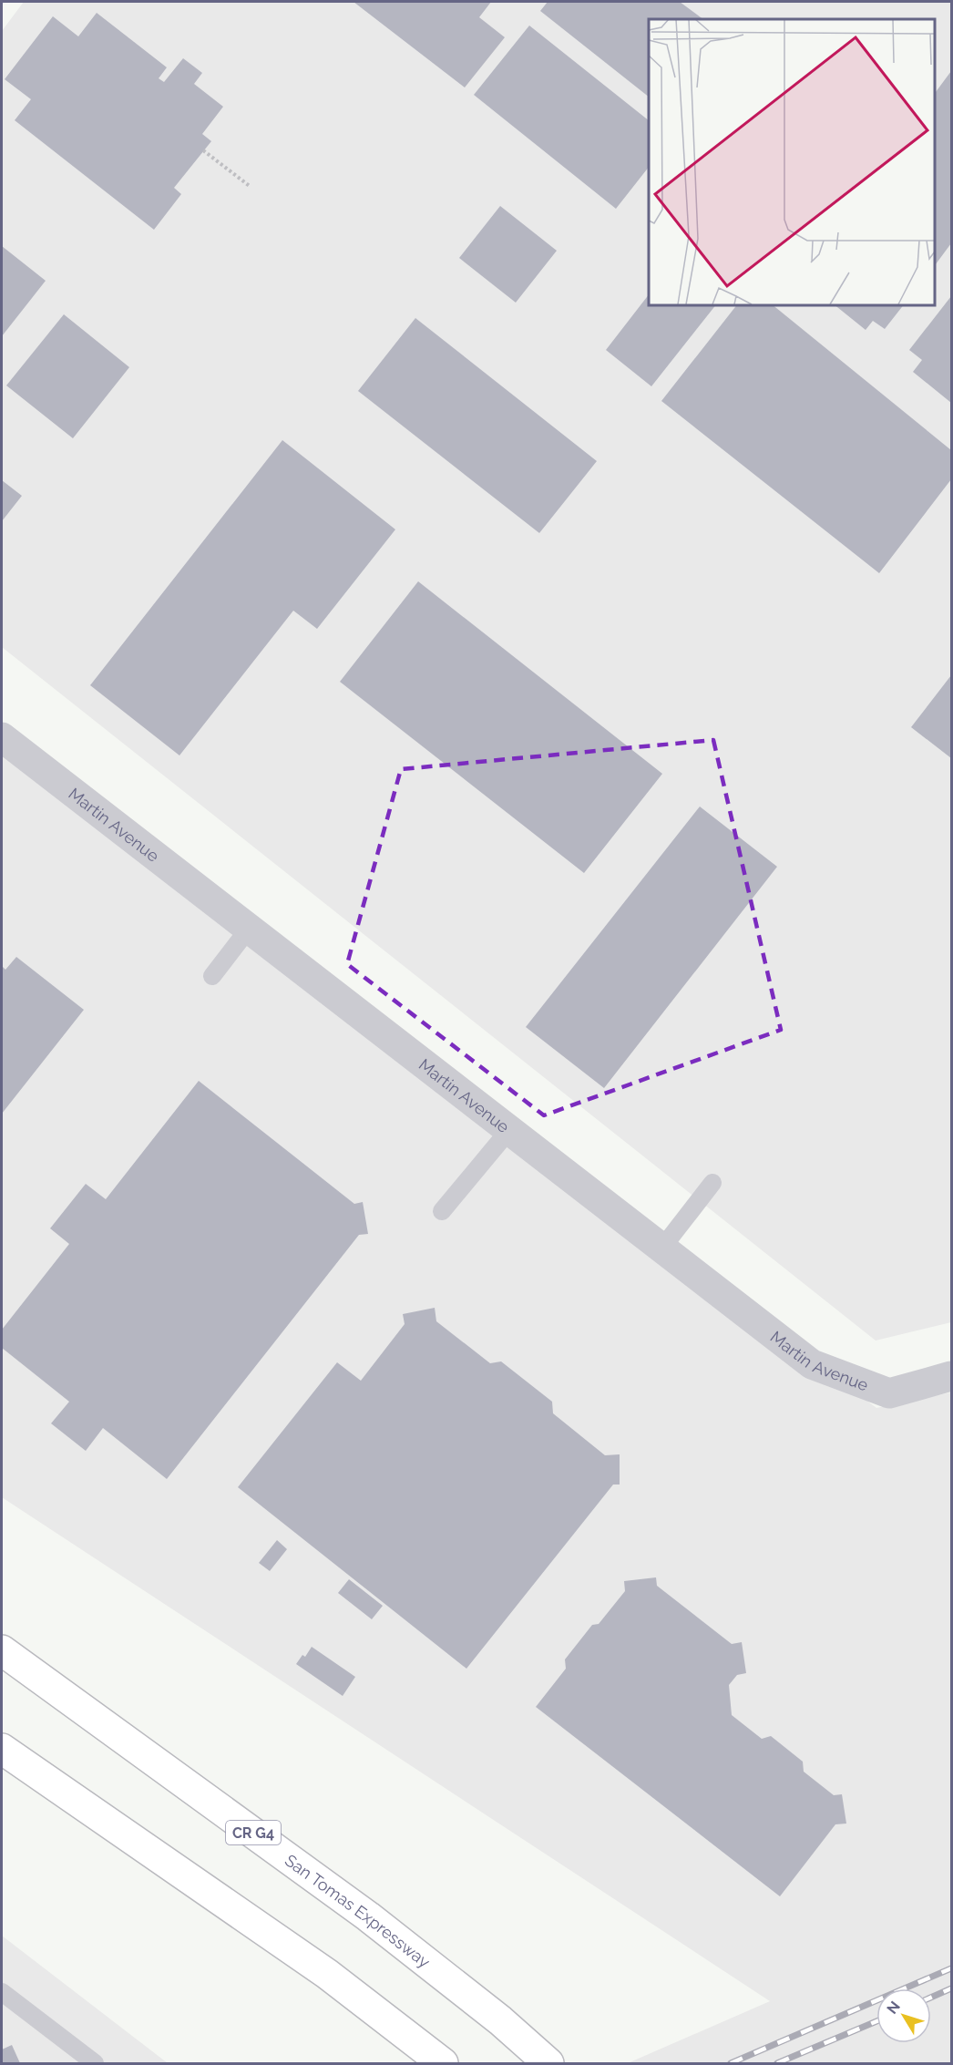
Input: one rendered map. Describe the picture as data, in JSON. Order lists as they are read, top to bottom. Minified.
{"streets":{"highway":["CR G4","San Tomas Expressway"],"street":["Martin Avenue"]},"north":"top left"}
